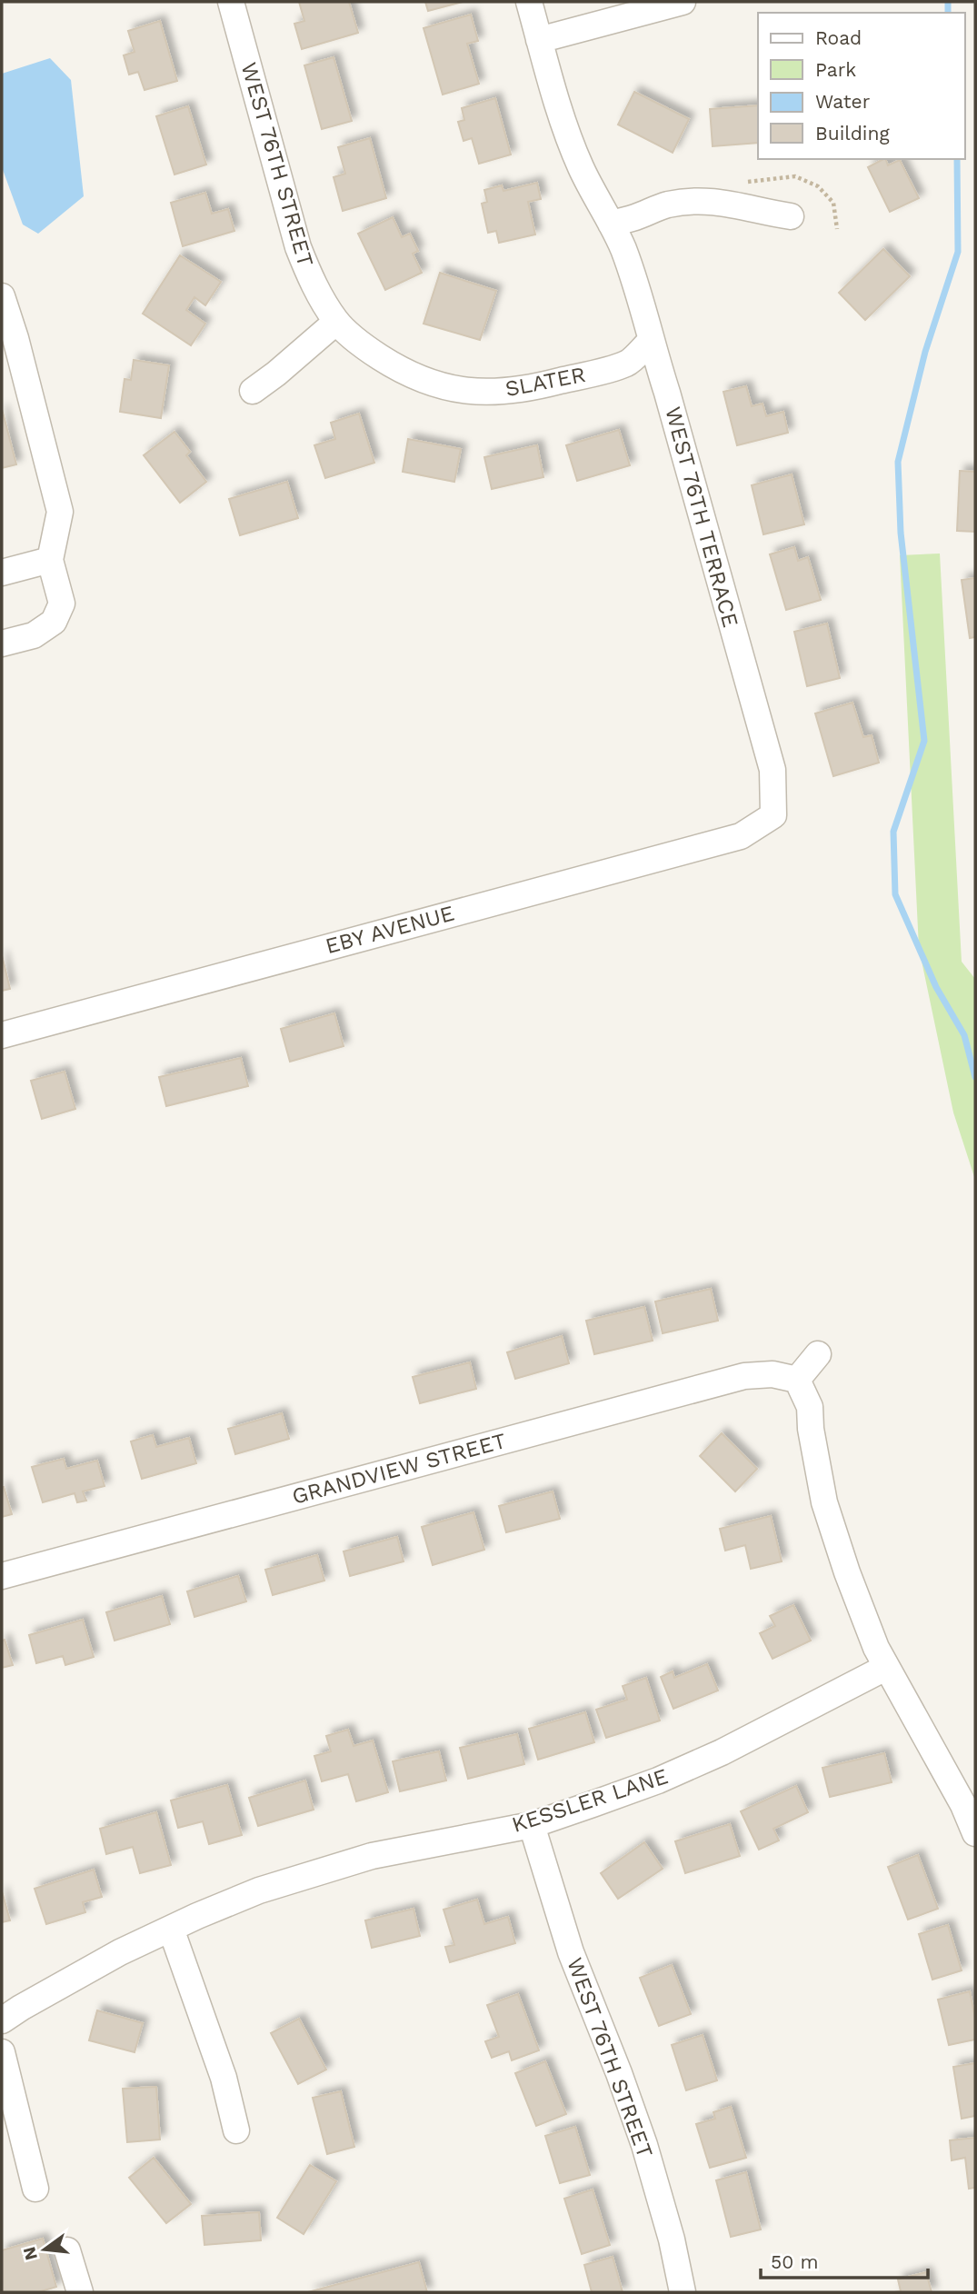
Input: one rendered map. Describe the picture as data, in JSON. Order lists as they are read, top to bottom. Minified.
{"streets":{"street":["WEST 76TH STREET","SLATER","WEST 76TH TERRACE","EBY AVENUE","GRANDVIEW STREET","KESSLER LANE"]},"crossings":[["WEST 76TH STREET","SLATER"],["WEST 76TH STREET","KESSLER LANE"],["SLATER","WEST 76TH TERRACE"],["WEST 76TH TERRACE","EBY AVENUE"]],"legend":["Road","Park","Water","Building"],"scale_bar":"50 m","north":"left"}
